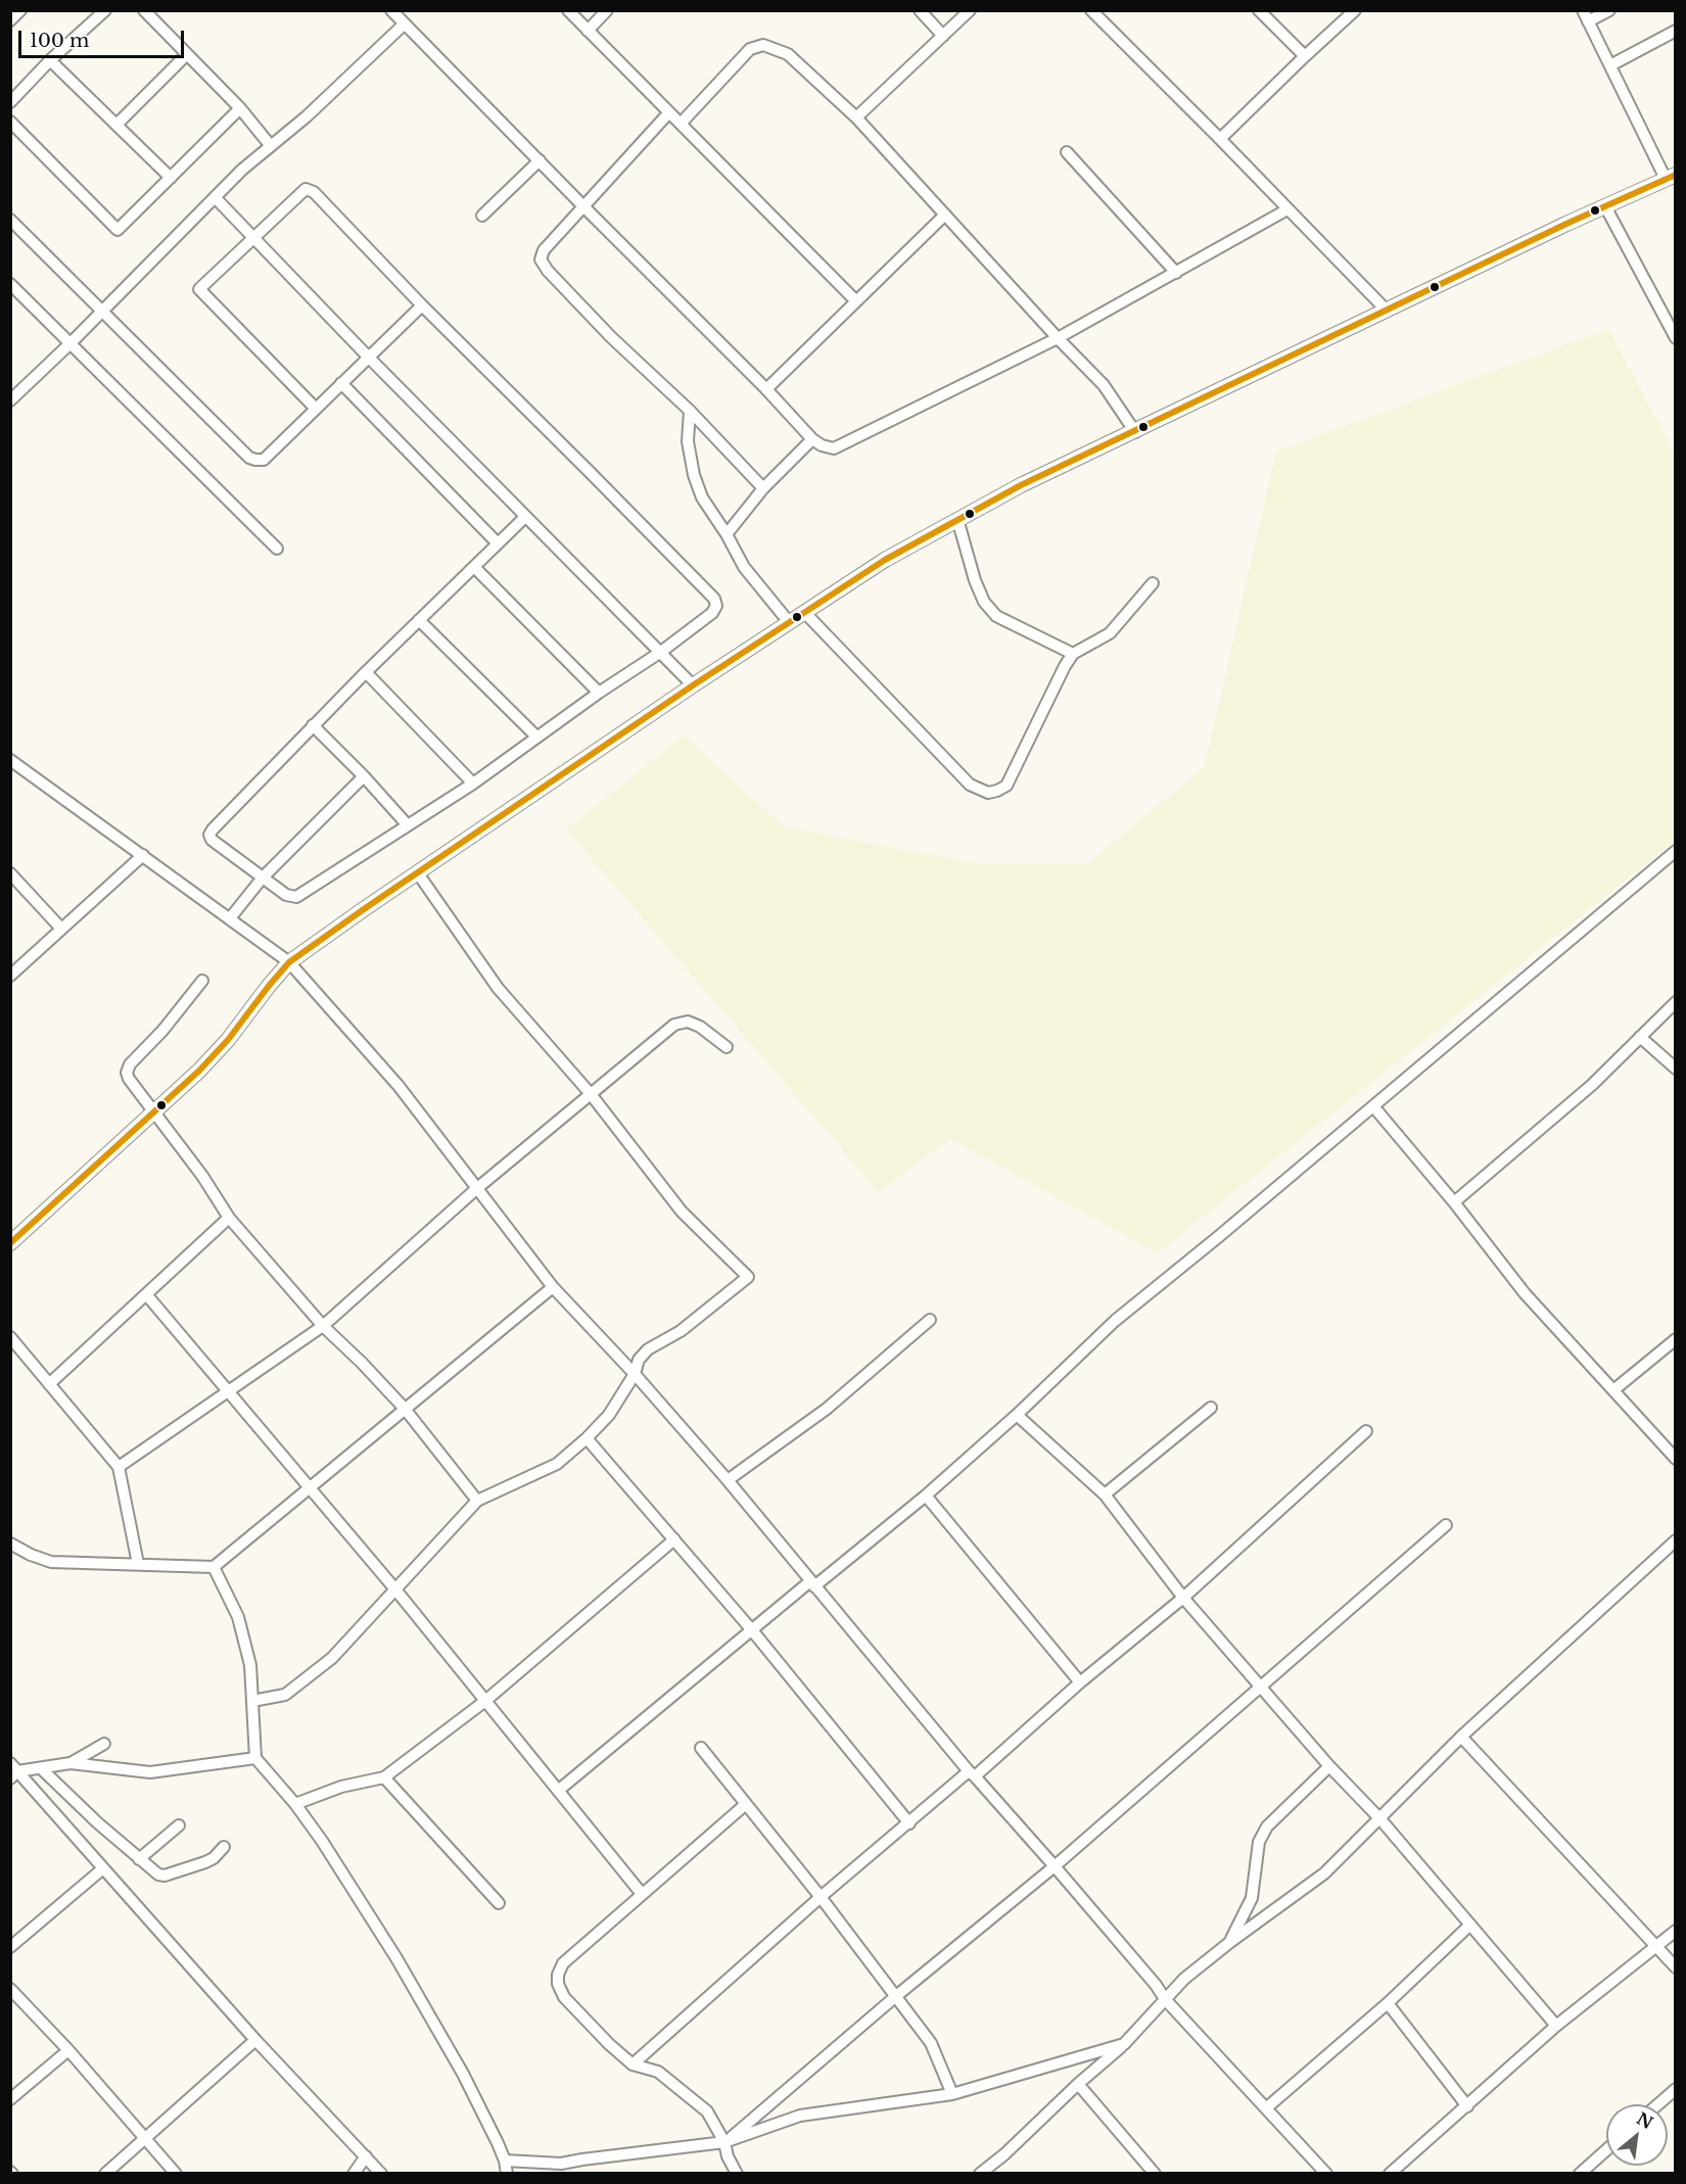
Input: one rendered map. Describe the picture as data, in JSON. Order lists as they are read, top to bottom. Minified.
{"scale_bar":"100 m","north":"top right"}
